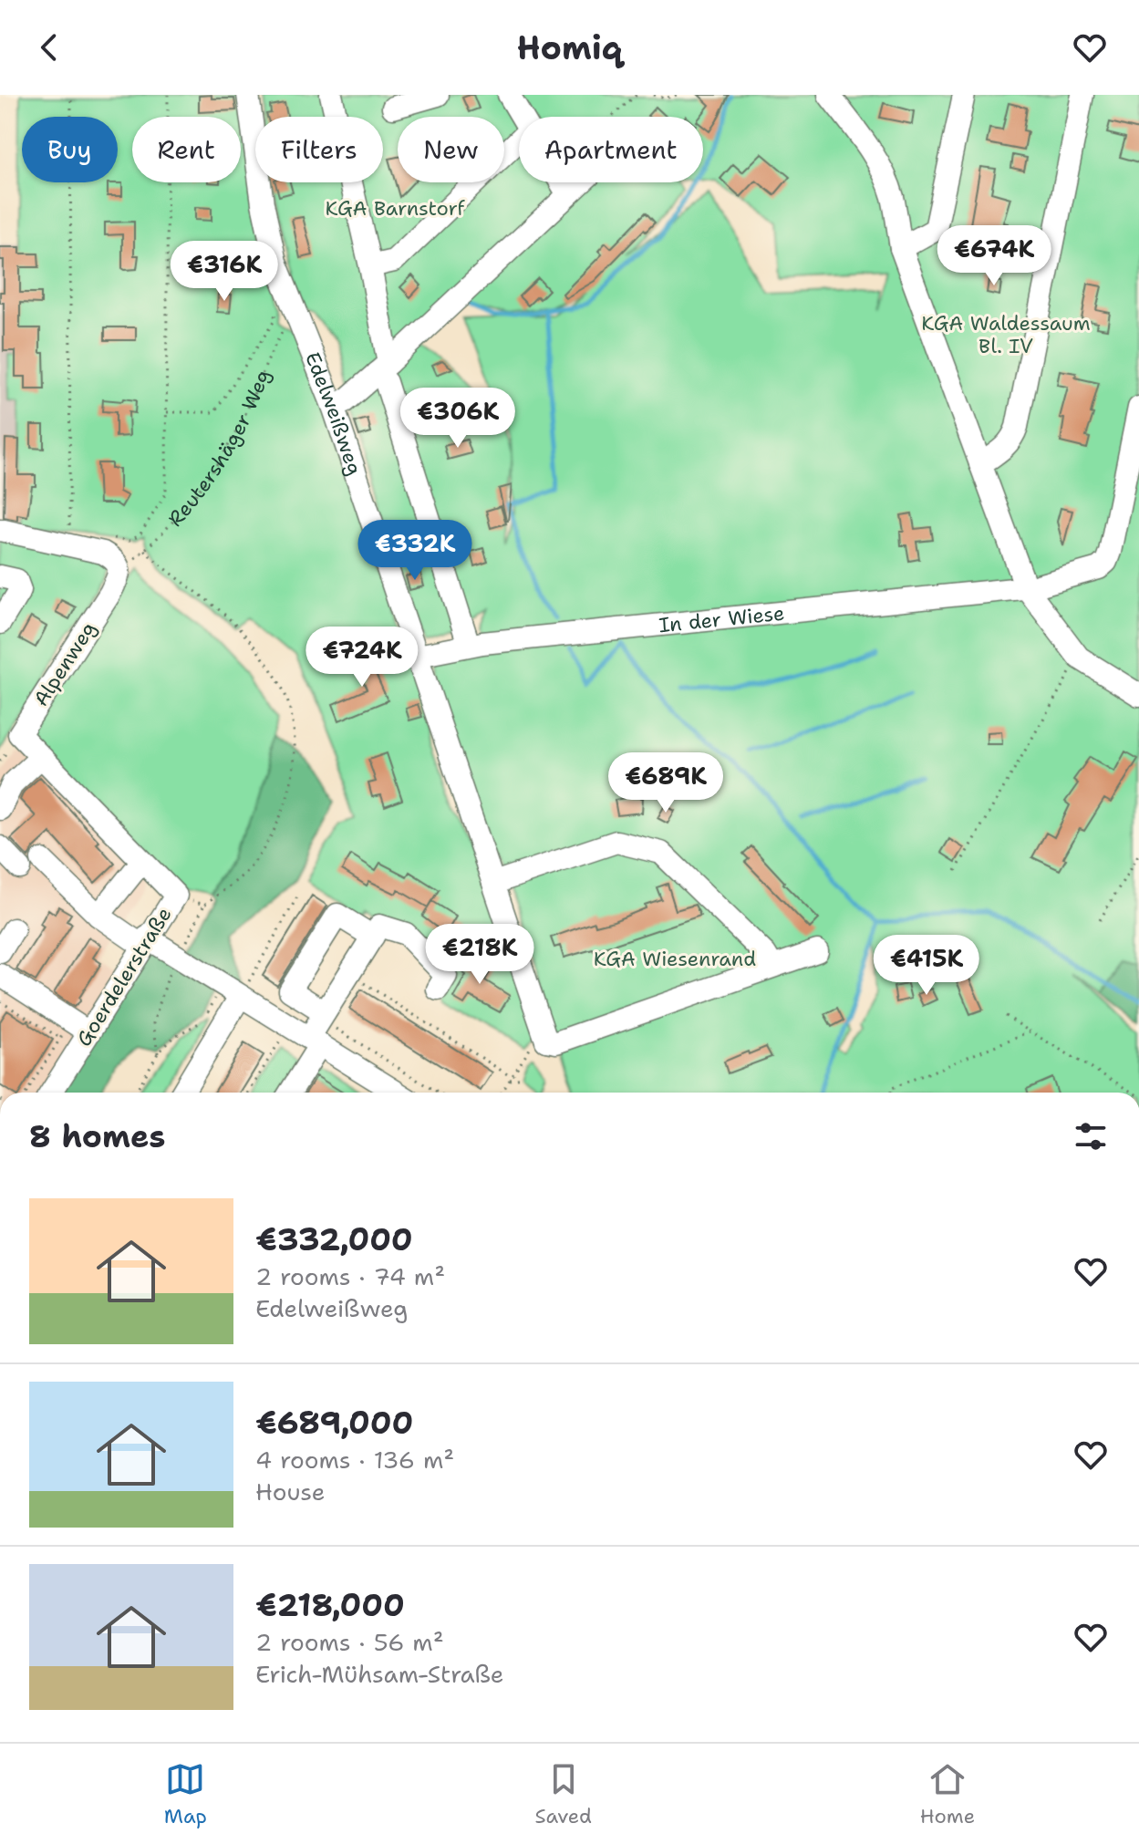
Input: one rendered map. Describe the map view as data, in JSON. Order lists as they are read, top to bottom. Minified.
{"streets":{"street":["Edelweißweg","In der Wiese","Alpenweg","Goerdelerstraße"],"path":["Reutershäger Weg"]},"crossings":[["Edelweißweg","Reutershäger Weg"],["Edelweißweg","In der Wiese"],["Reutershäger Weg","Alpenweg"],["Alpenweg","Goerdelerstraße"]],"parks":["KGA Barnstorf","KGA Waldessaum Bl. IV","KGA Wiesenrand"],"page":{"header":"Homiq","chip":["Buy","Rent","Filters","New","Apartment"],"price":["€674K","€316K","€306K","€332K","€724K","€689K","€218K","€415K"],"heading":"8 homes","list":[{"name":"€332,000","note":"2 rooms · 74 m² · Edelweißweg"},{"name":"€689,000","note":"4 rooms · 136 m² · House"},{"name":"€218,000","note":"2 rooms · 56 m² · Erich-Mühsam-Straße"}],"tabs":["Map","Saved","Home"]}}
